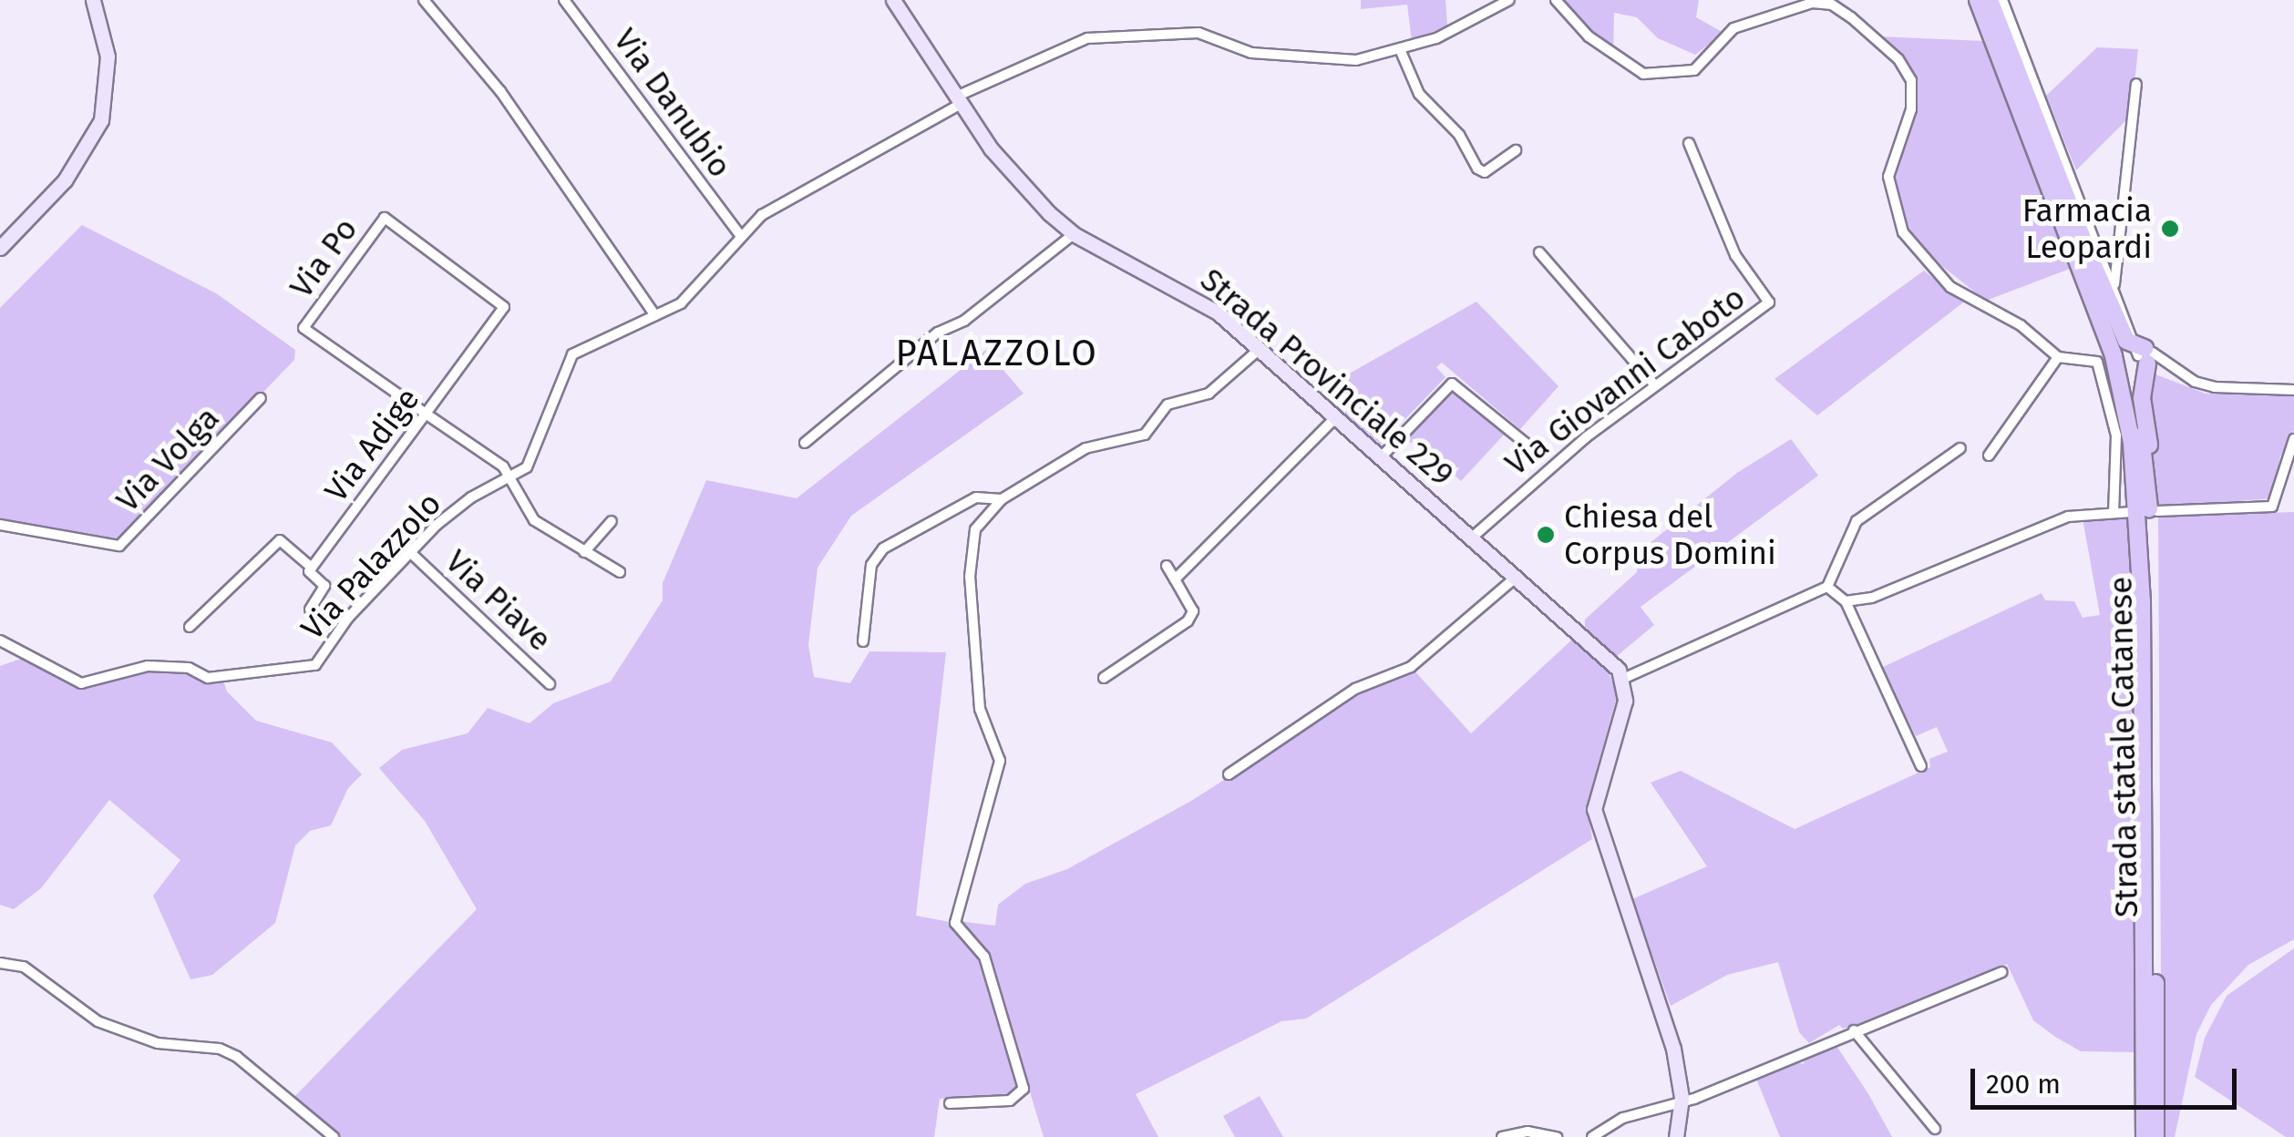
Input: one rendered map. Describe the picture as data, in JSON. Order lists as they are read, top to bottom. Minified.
{"streets":{"main road":["Strada statale Catanese"],"street":["Via Danubio","Via Po","Strada Provinciale 229","Via Giovanni Caboto","Via Adige","Via Volga","Via Palazzolo","Via Piave"]},"crossings":[["Via Danubio","Via Palazzolo"],["Via Po","Via Adige"],["Strada Provinciale 229","Via Giovanni Caboto"],["Strada Provinciale 229","Via Palazzolo"],["Via Palazzolo","Via Piave"]],"districts":["PALAZZOLO"],"places":["Farmacia Leopardi","Chiesa del Corpus Domini"],"scale_bar":"200 m"}
